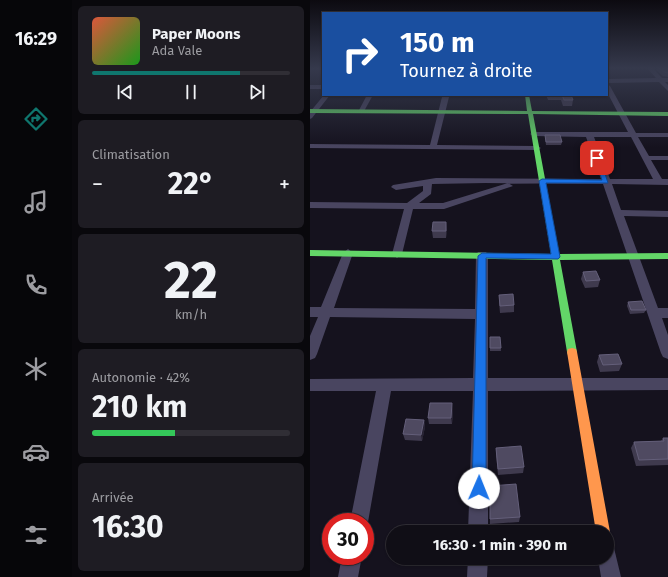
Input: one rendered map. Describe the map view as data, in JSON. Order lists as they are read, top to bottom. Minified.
{"page":{"tabs":"16:29","turn":["150 m","Tournez à droite"],"song":["Paper Moons","Ada Vale"],"tile":["Climatisation",["22","km/h"],["Autonomie · 42%","210 km"],["Arrivée","16:30"]],"heat":["−","22°","+"],"limit":"30","trip":"16:30 · 1 min · 390 m"}}
